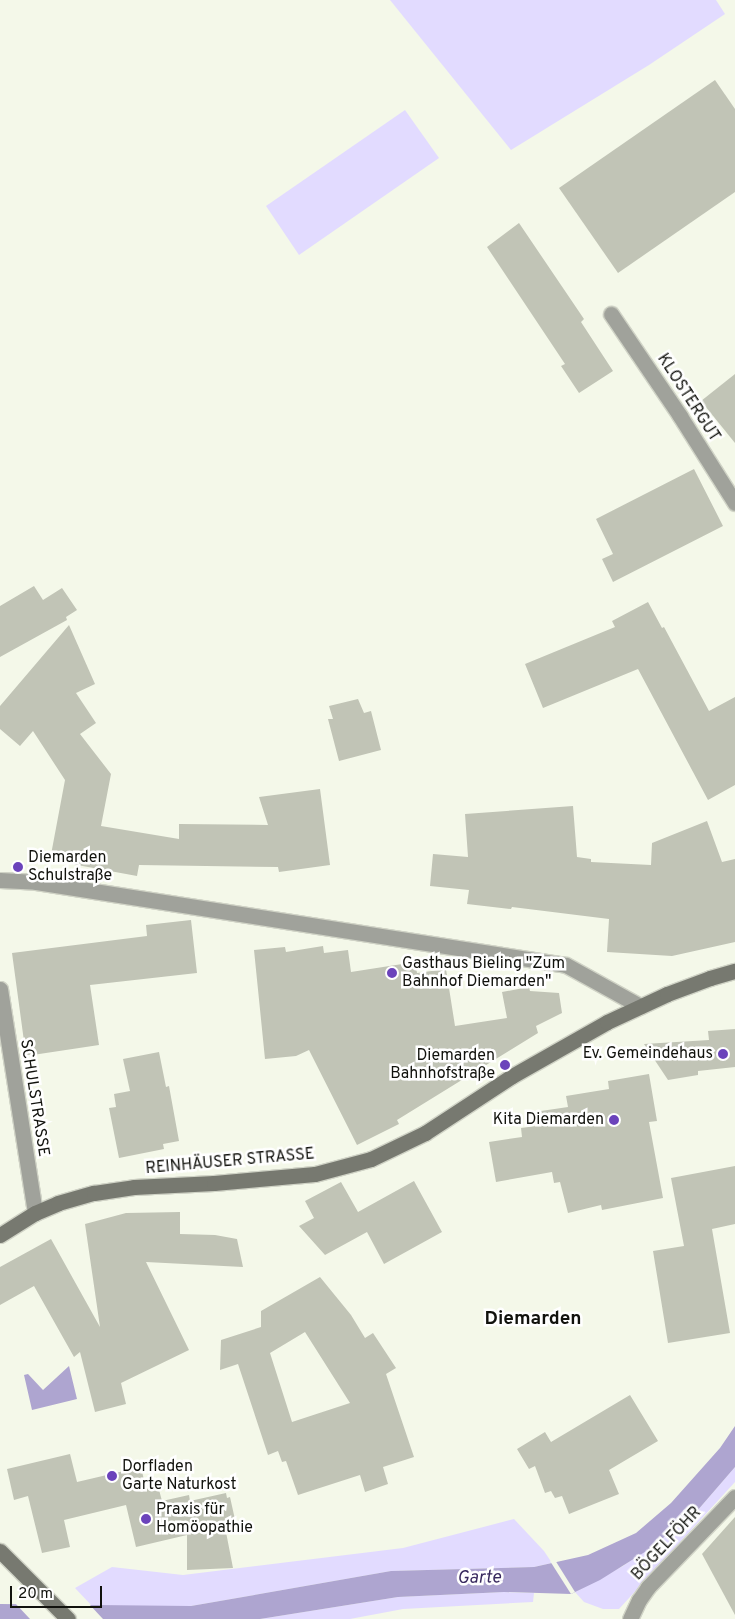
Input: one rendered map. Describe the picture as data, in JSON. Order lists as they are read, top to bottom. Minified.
{"streets":{"street":["KLOSTERGUT","SCHULSTRASSE","REINHÄUSER STRASSE","BÖGELFÖHR"]},"crossings":[["SCHULSTRASSE","REINHÄUSER STRASSE"]],"districts":["Diemarden"],"water":["Garte"],"places":["Diemarden Schulstraße","Gasthaus Bieling \"Zum Bahnhof Diemarden\"","Ev. Gemeindehaus","Diemarden Bahnhofstraße","Kita Diemarden","Dorfladen Garte Naturkost","Praxis für Homöopathie"],"scale_bar":"20 m"}
